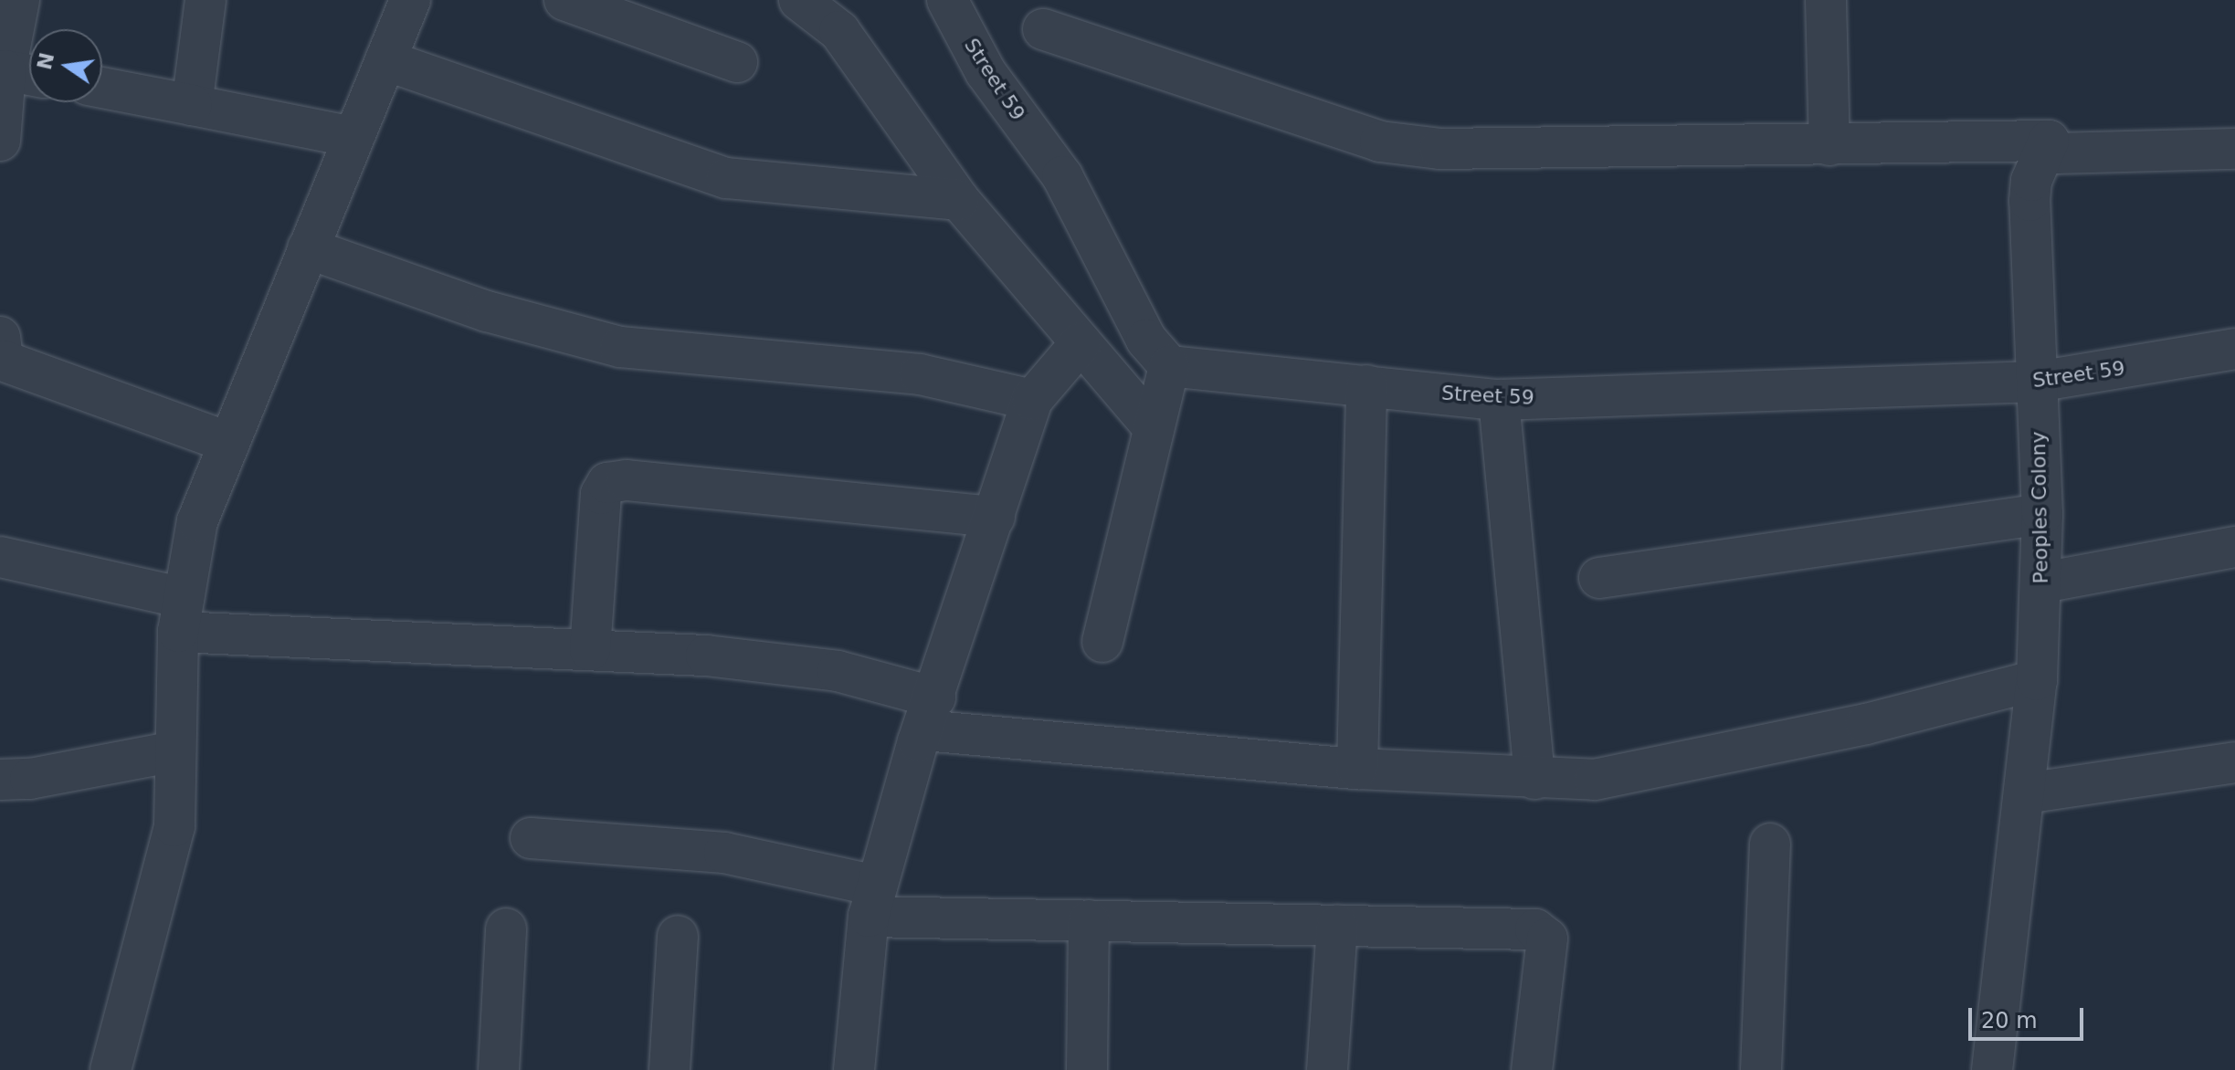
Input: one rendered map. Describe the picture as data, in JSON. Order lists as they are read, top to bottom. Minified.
{"streets":{"street":["Street 59","Peoples Colony"]},"crossings":[["Street 59","Peoples Colony"]],"scale_bar":"20 m","north":"left"}
